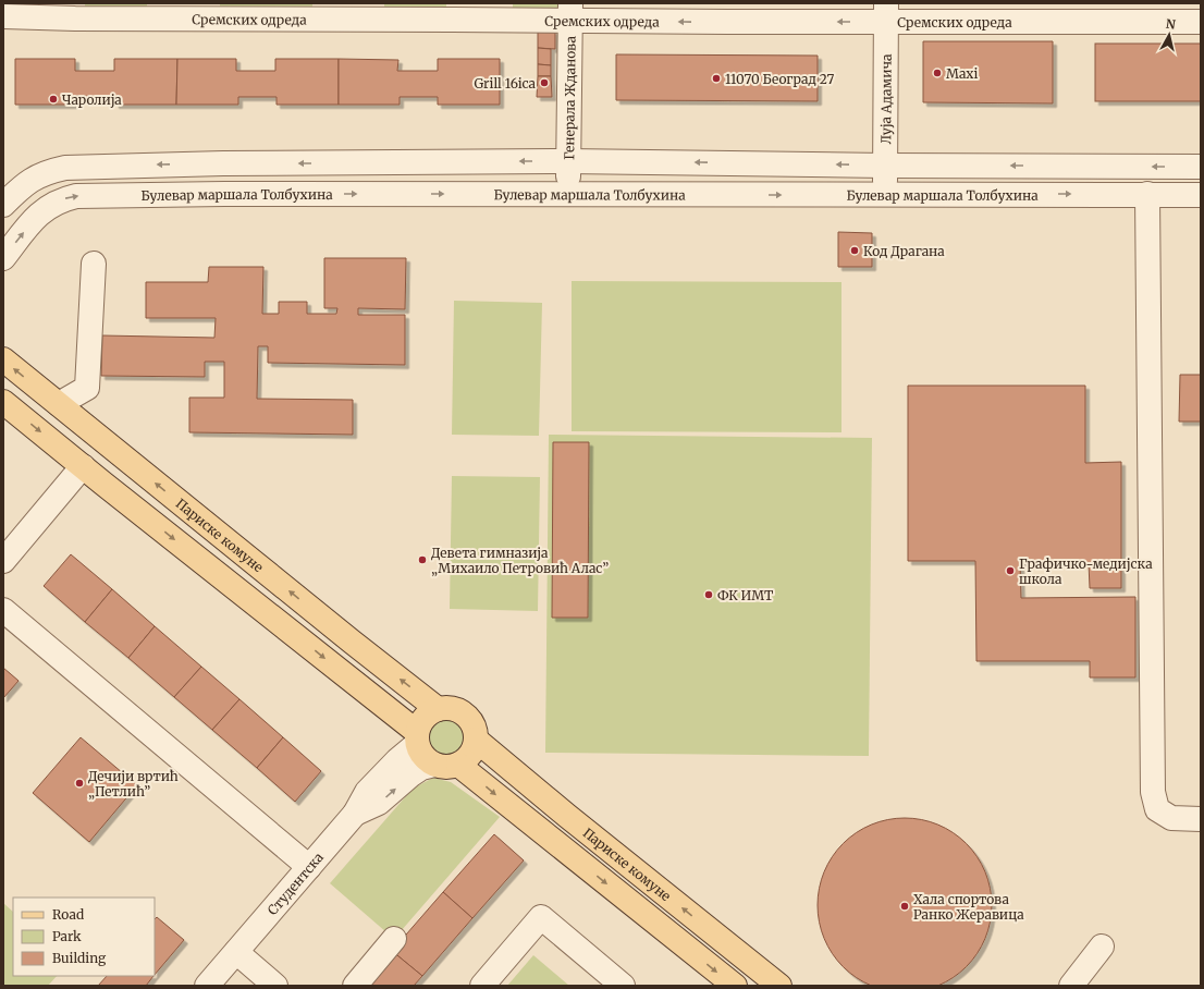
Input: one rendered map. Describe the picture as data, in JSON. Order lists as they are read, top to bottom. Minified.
{"streets":{"main road":["Париске комуне"],"street":["Сремских одреда","Генерала Жданова","Луја Адамича","Булевар маршала Толбухина","Студентска"]},"crossings":[["Сремских одреда","Генерала Жданова"],["Сремских одреда","Луја Адамича"],["Генерала Жданова","Булевар маршала Толбухина"],["Луја Адамича","Булевар маршала Толбухина"],["Париске комуне","Студентска"]],"places":["Maxi","11070 Београд 27","Grill 16ica","Чаролија","Код Драгана","Девета гимназија „Михаило Петровић Алас”","Графичко-медијска школа","ФК ИМТ","Дечији вртић „Петлић”","Хала спортова Ранко Жеравица"],"legend":["Road","Park","Building"],"north":"top"}
